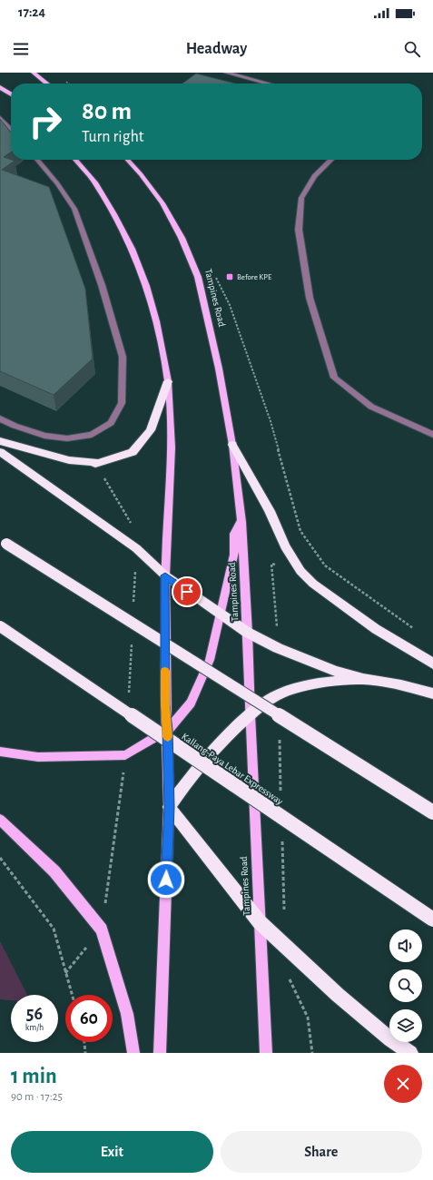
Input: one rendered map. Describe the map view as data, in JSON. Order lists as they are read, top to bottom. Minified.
{"streets":{"highway":["Kallang-Paya Lebar Expressway"],"main road":["Tampines Road"]},"places":{"transit":["Before KPE"]},"page":{"status":"17:24","header":"Headway","turn":["80 m","Turn right"],"speed":"56 km/h","limit":"60","heading":["1 min","90 m · 17:25"],"buttons":["Exit","Share"]}}
